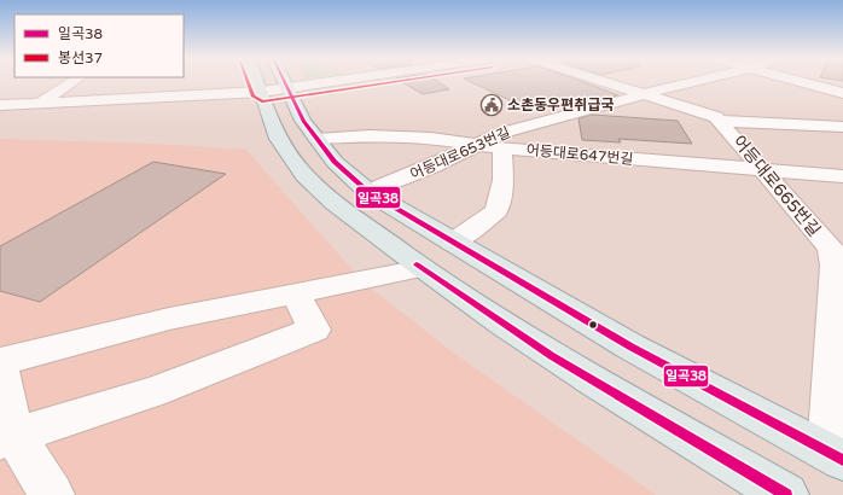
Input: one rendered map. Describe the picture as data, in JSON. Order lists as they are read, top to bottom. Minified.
{"streets":{"street":["어등대로653번길","어등대로647번길","어등대로665번길"]},"crossings":[["어등대로653번길","어등대로647번길"],["어등대로653번길","어등대로665번길"],["어등대로647번길","어등대로665번길"]],"places":{"public building":["소촌동우편취급국"]},"lines":["transit line 일곡38","transit line 봉선37"],"legend":["일곡38","봉선37"]}
